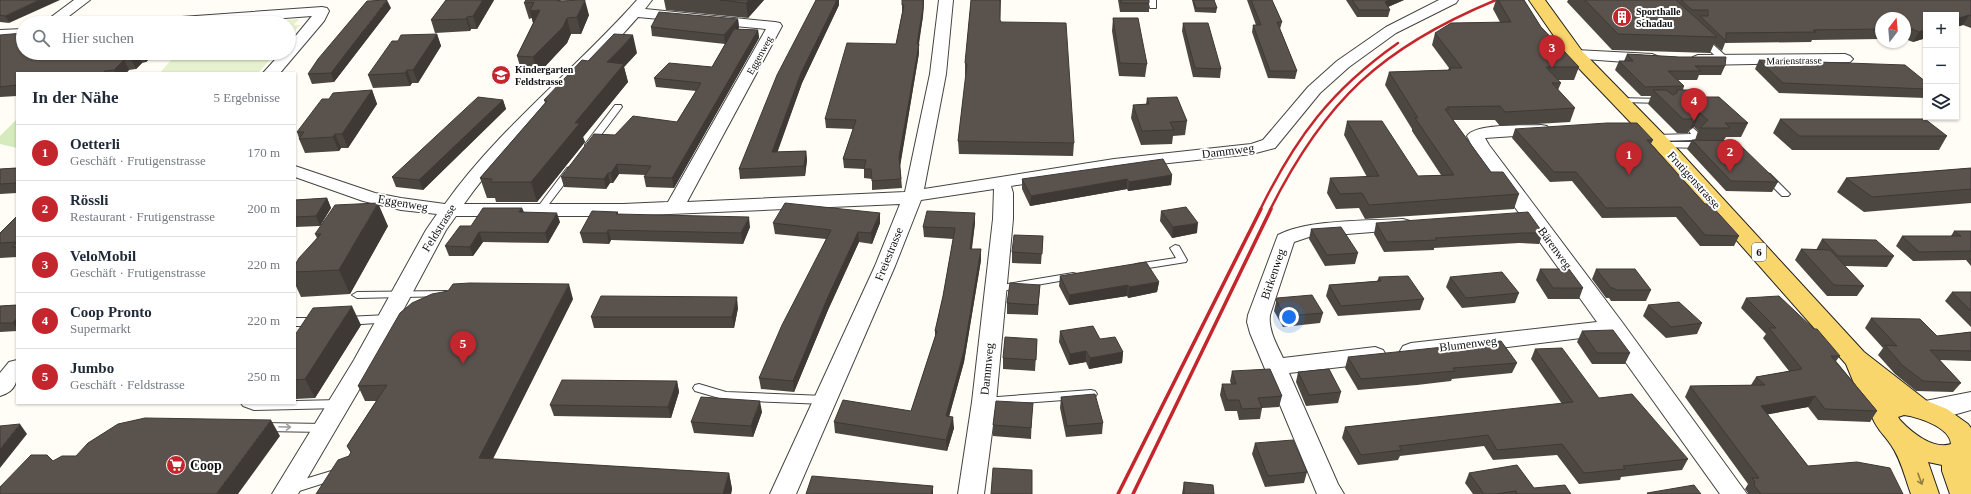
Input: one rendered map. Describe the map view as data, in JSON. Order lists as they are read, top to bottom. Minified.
{"streets":{"main road":["Frutigenstrasse","6"],"street":["Eggenweg","Marienstrasse","Dammweg","Feldstrasse","Bärenweg","Freiestrasse","Birkenweg","Blumenweg"]},"crossings":[["Eggenweg","Dammweg"],["Eggenweg","Feldstrasse"],["Eggenweg","Freiestrasse"],["Marienstrasse","Frutigenstrasse"],["Dammweg","Freiestrasse"],["Bärenweg","Blumenweg"],["Birkenweg","Blumenweg"]],"places":{"building":["Sporthalle Schadau"],"school or university":["Kindergarten Feldstrasse"],"supermarket":["Coop"]},"north":"top","page":{"map_buttons":["+","−"],"search":"Hier suchen","pins":["3","4","2","1","5"],"heading":["In der Nähe","5 Ergebnisse"],"list":[{"mark":"1","name":"Oetterli","note":"Geschäft · Frutigenstrasse","value":"170 m"},{"mark":"2","name":"Rössli","note":"Restaurant · Frutigenstrasse","value":"200 m"},{"mark":"3","name":"VeloMobil","note":"Geschäft · Frutigenstrasse","value":"220 m"},{"mark":"4","name":"Coop Pronto","note":"Supermarkt","value":"220 m"},{"mark":"5","name":"Jumbo","note":"Geschäft · Feldstrasse","value":"250 m"}]}}
